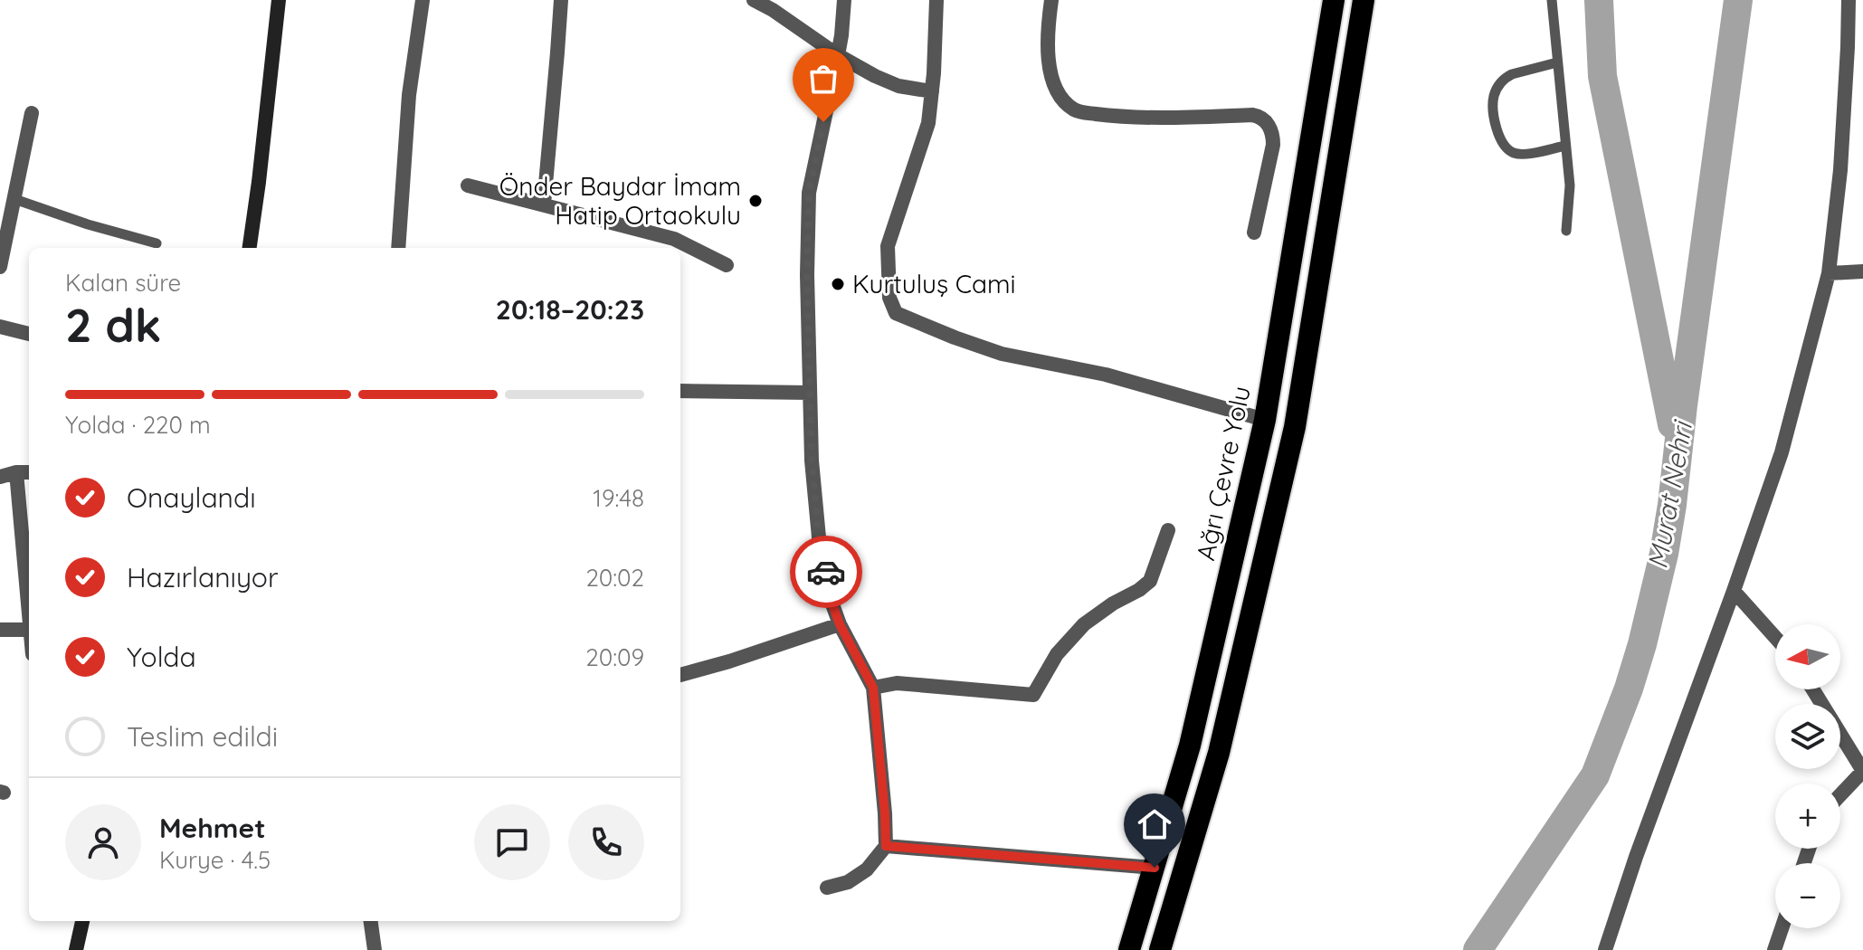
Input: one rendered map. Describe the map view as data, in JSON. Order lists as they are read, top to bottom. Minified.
{"streets":{"highway":["Ağrı Çevre Yolu"]},"water":["Murat Nehri"],"places":["Önder Baydar İmam Hatip Ortaokulu","Kurtuluş Cami"],"north":"left","page":{"heading":["2 dk","Kalan süre","20:18–20:23"],"panel":["Mehmet","Kurye · 4.5"],"bar":"Yolda · 220 m","list":[["Onaylandı","19:48"],["Hazırlanıyor","20:02"],["Yolda","20:09"],"Teslim edildi"],"map_buttons":["+","−"]}}
